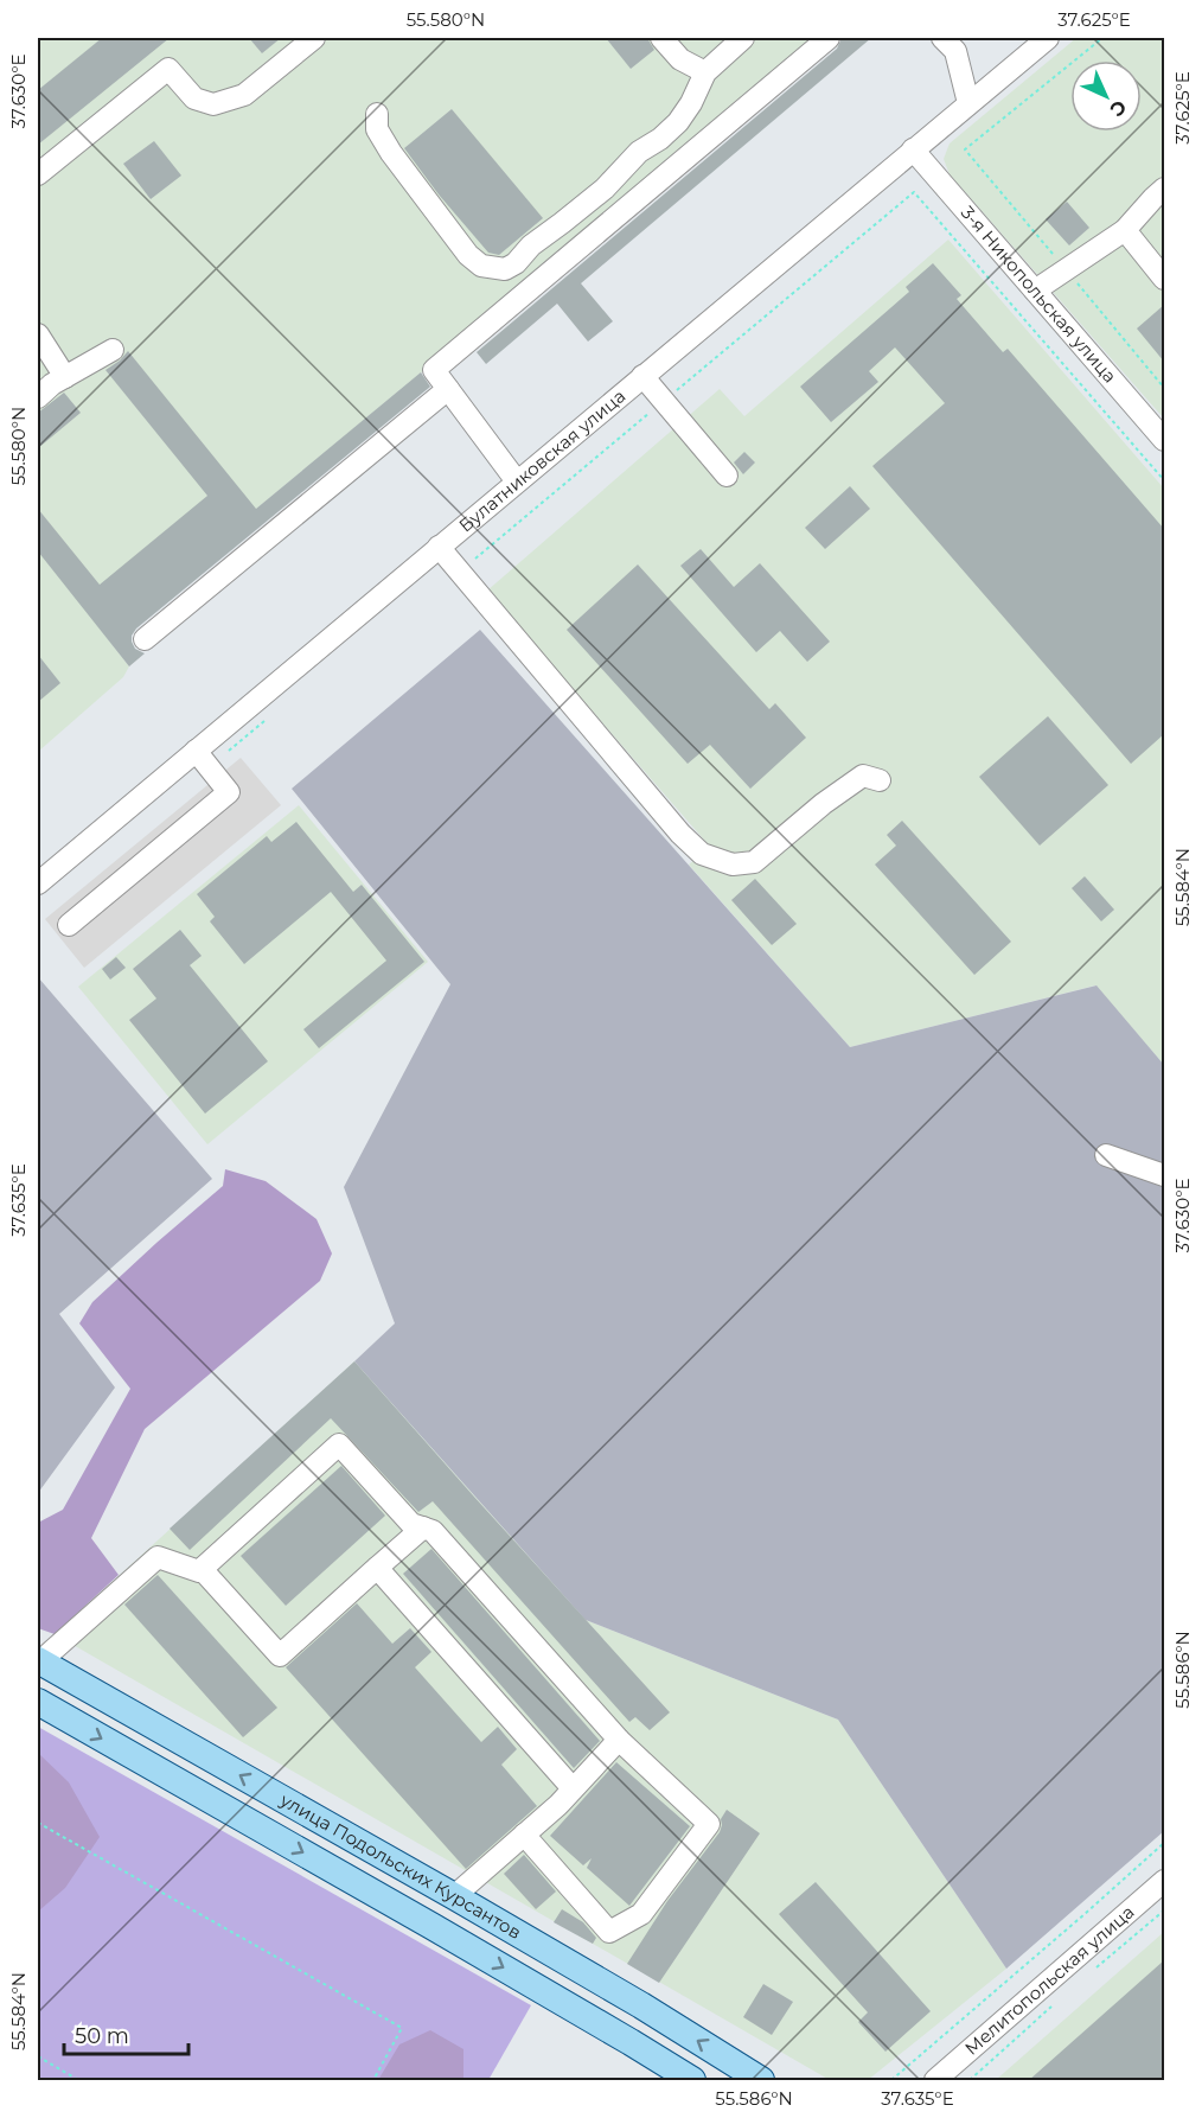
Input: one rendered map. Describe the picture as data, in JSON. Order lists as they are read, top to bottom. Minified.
{"streets":{"main road":["улица Подольских Курсантов"],"street":["3-я Никопольская улица","Булатниковская улица","Мелитопольская улица"]},"crossings":[["3-я Никопольская улица","Булатниковская улица"]],"scale_bar":"50 m","north":"bottom right","coordinates":["55.580°N","37.625°E","37.630°E","55.584°N","37.635°E","55.586°N"]}
